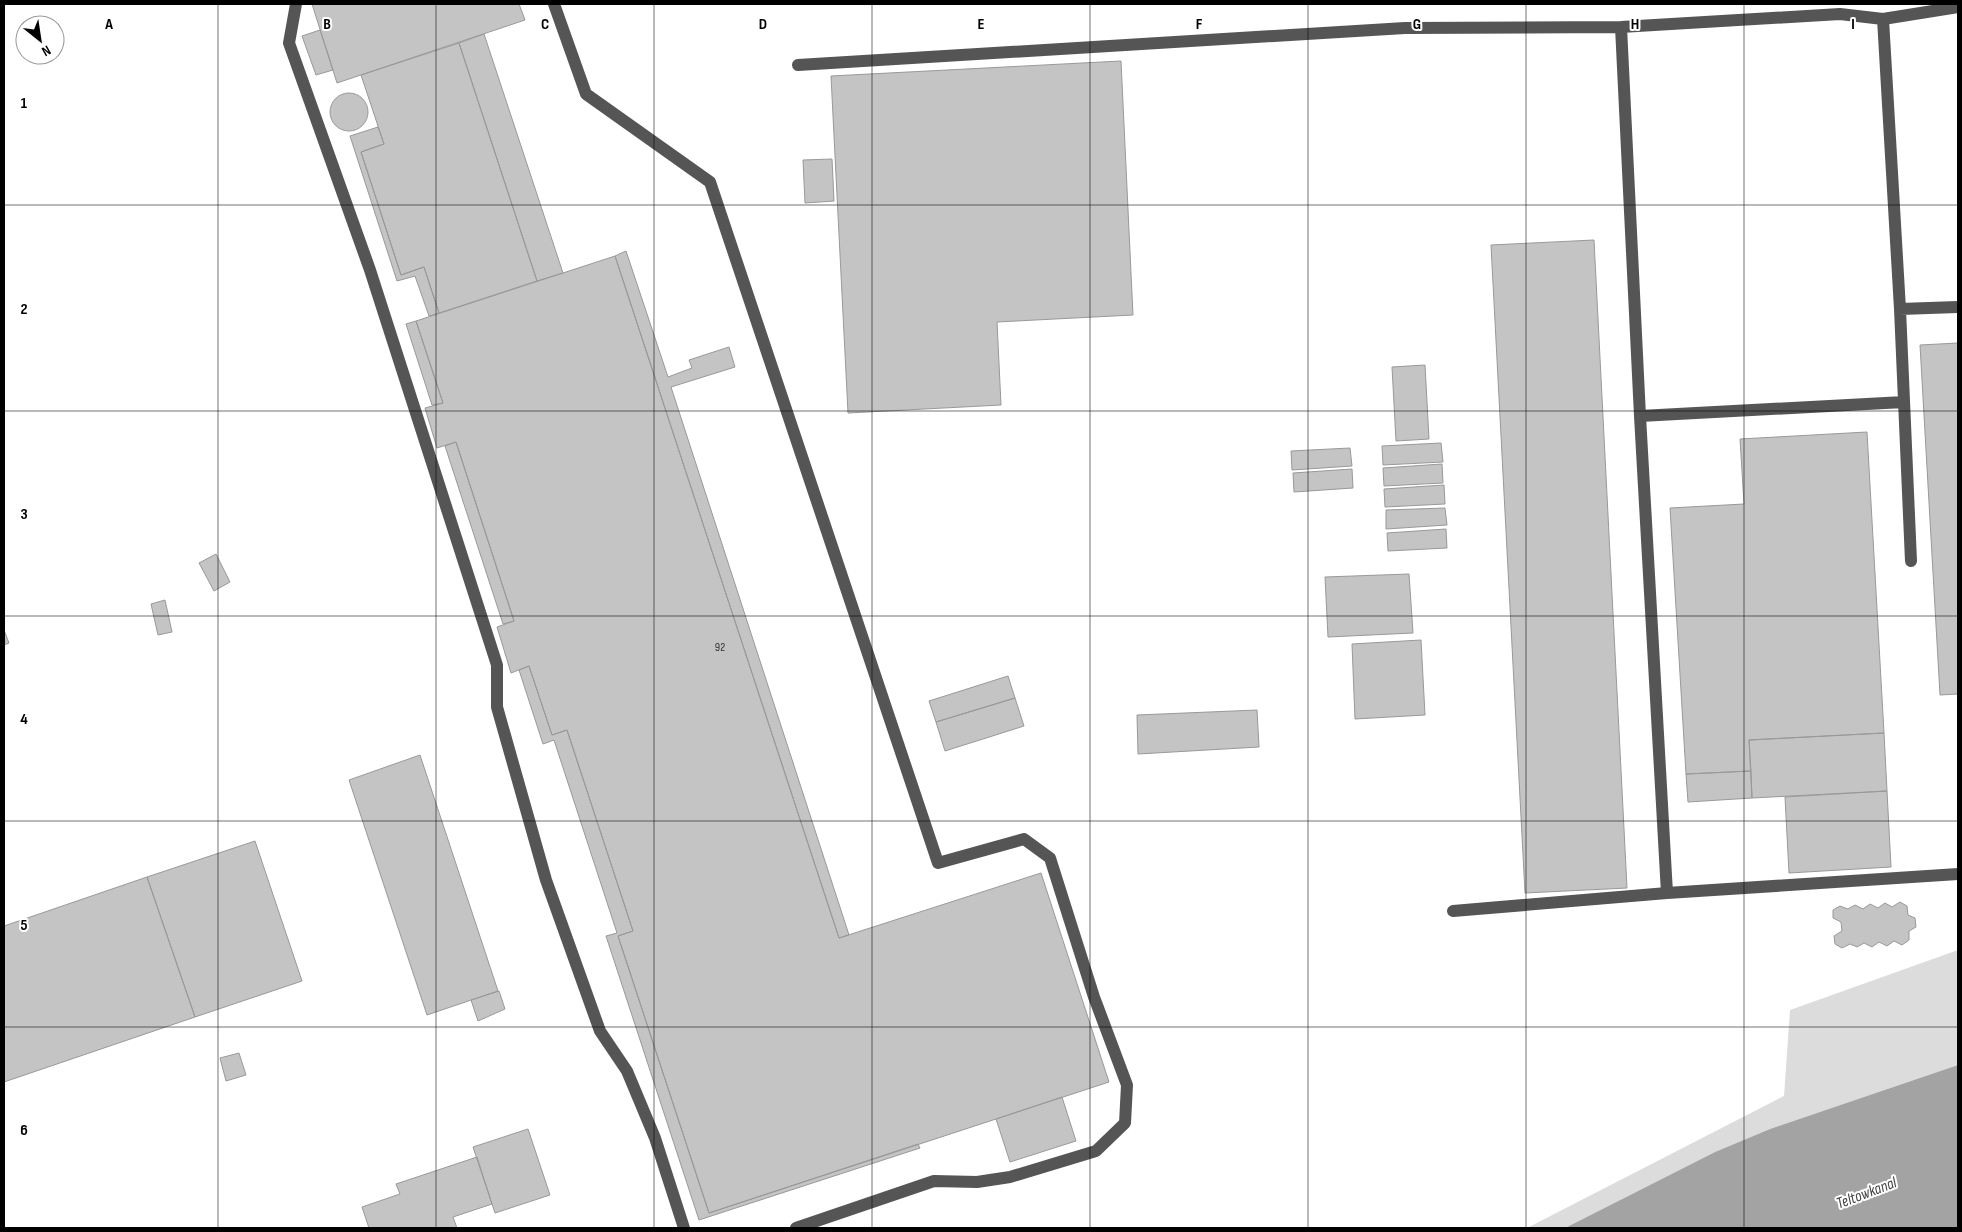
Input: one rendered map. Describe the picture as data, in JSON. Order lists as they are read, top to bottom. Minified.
{"water":["Teltowkanal"],"house_numbers":["92"],"north":"bottom right","grid":{"columns":["A","B","C","D","E","F","G","H","I"],"rows":["1","2","3","4","5","6"]}}
